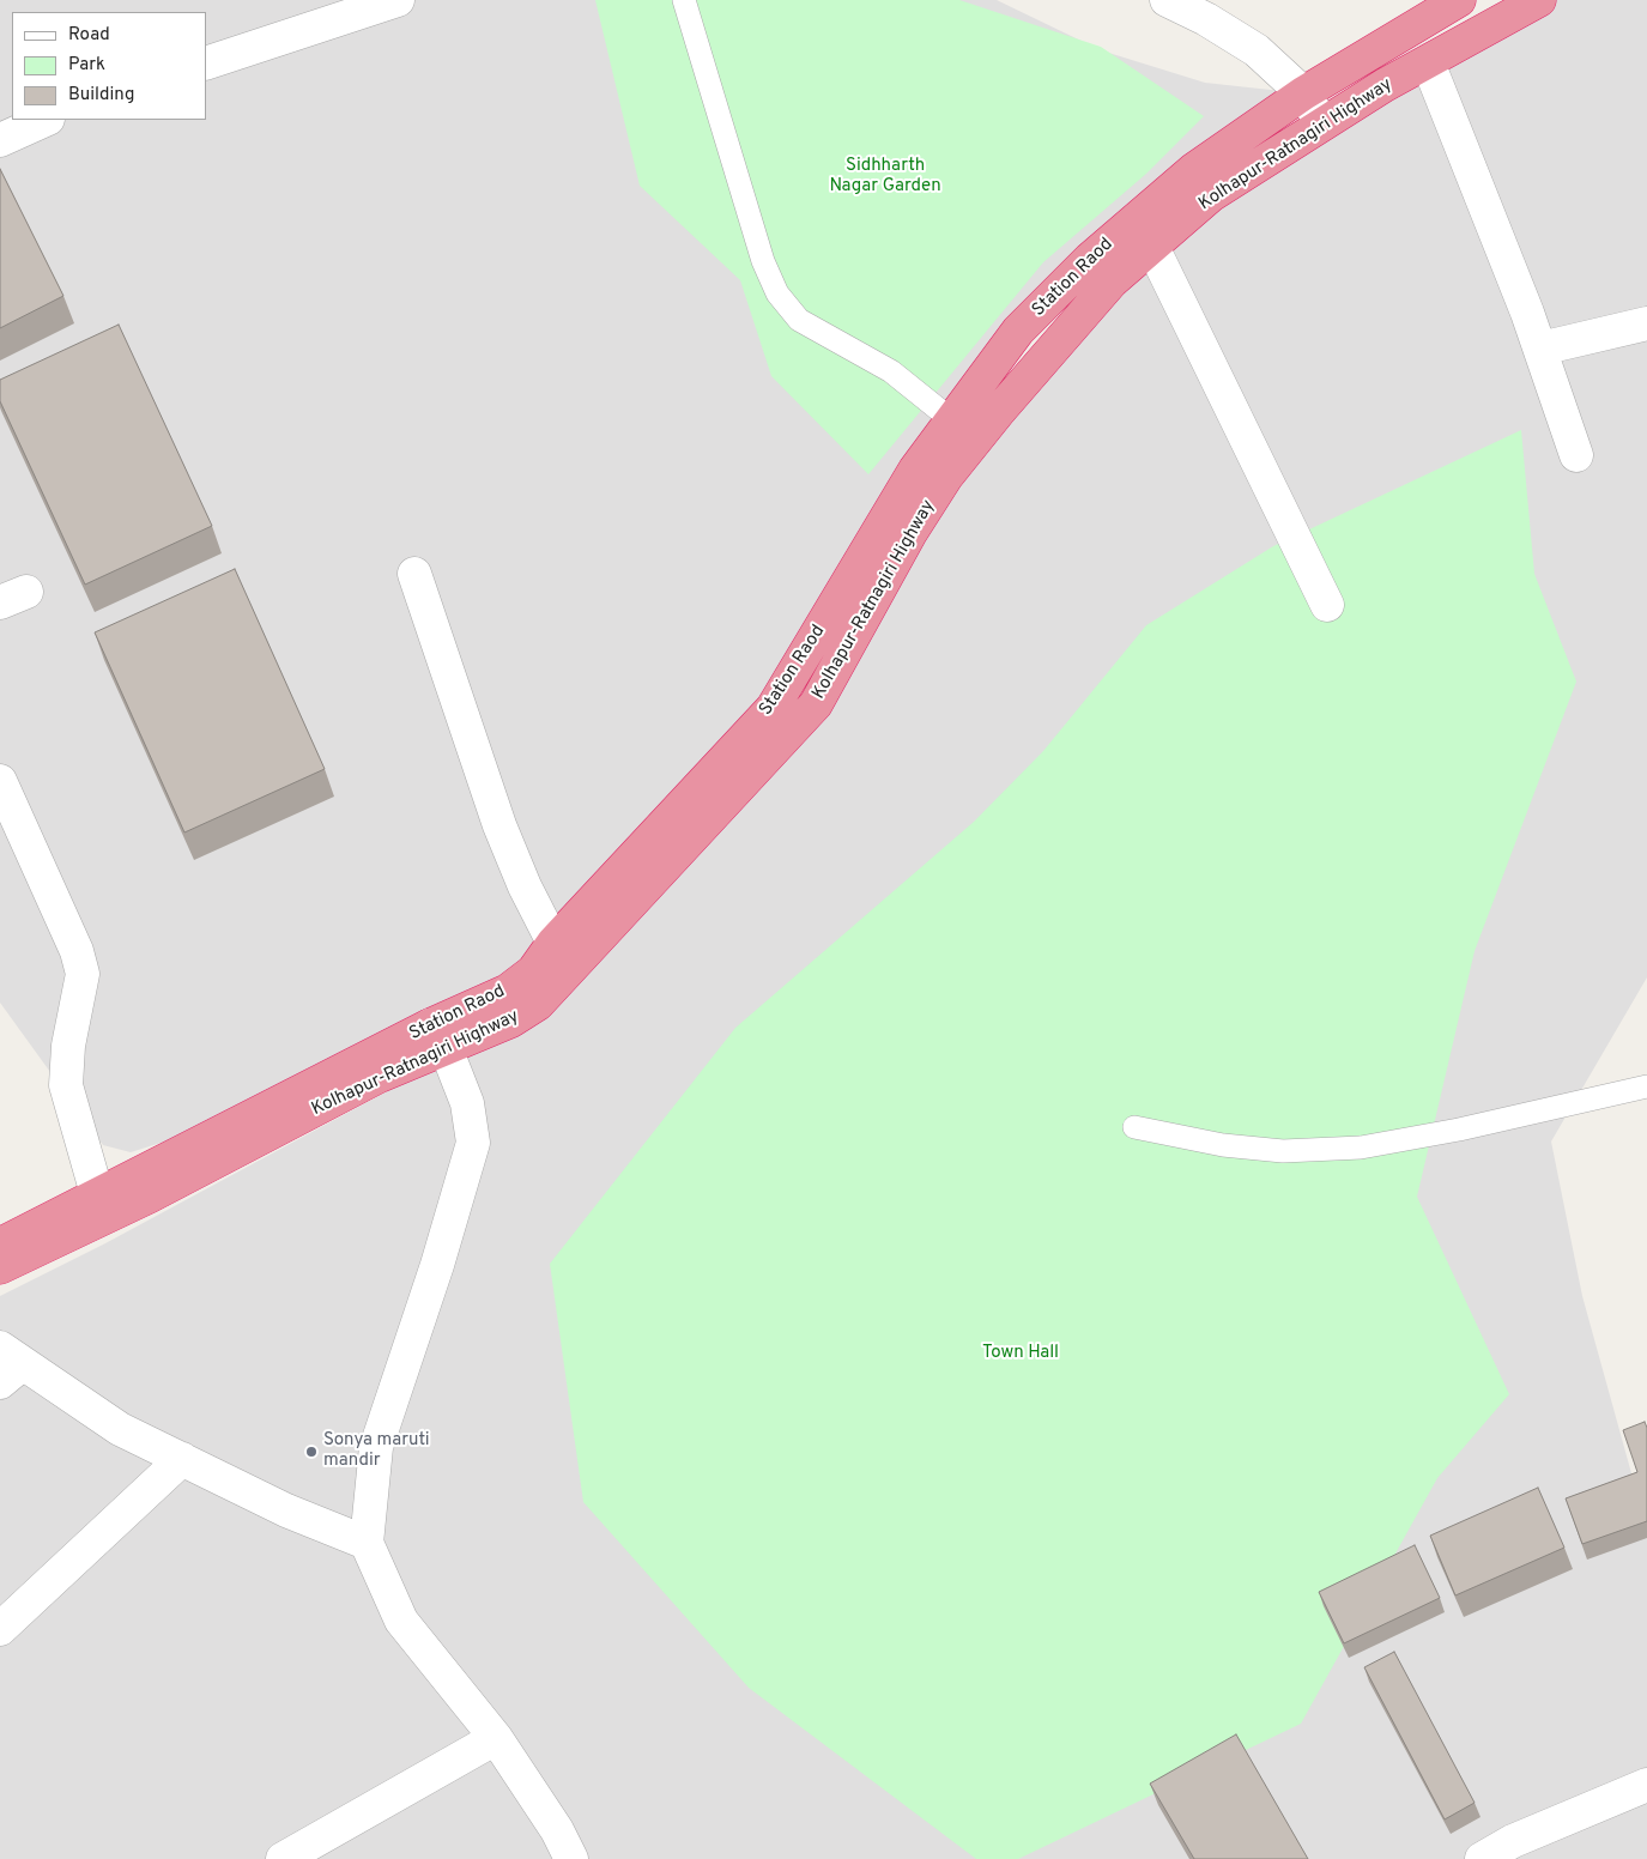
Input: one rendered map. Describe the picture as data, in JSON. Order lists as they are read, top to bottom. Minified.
{"streets":{"highway":["Kolhapur-Ratnagiri Highway","Station Raod"]},"crossings":[["Kolhapur-Ratnagiri Highway","Station Raod"]],"parks":["Sidhharth Nagar Garden","Town Hall"],"places":["Sonya maruti mandir"],"legend":["Road","Park","Building"]}
